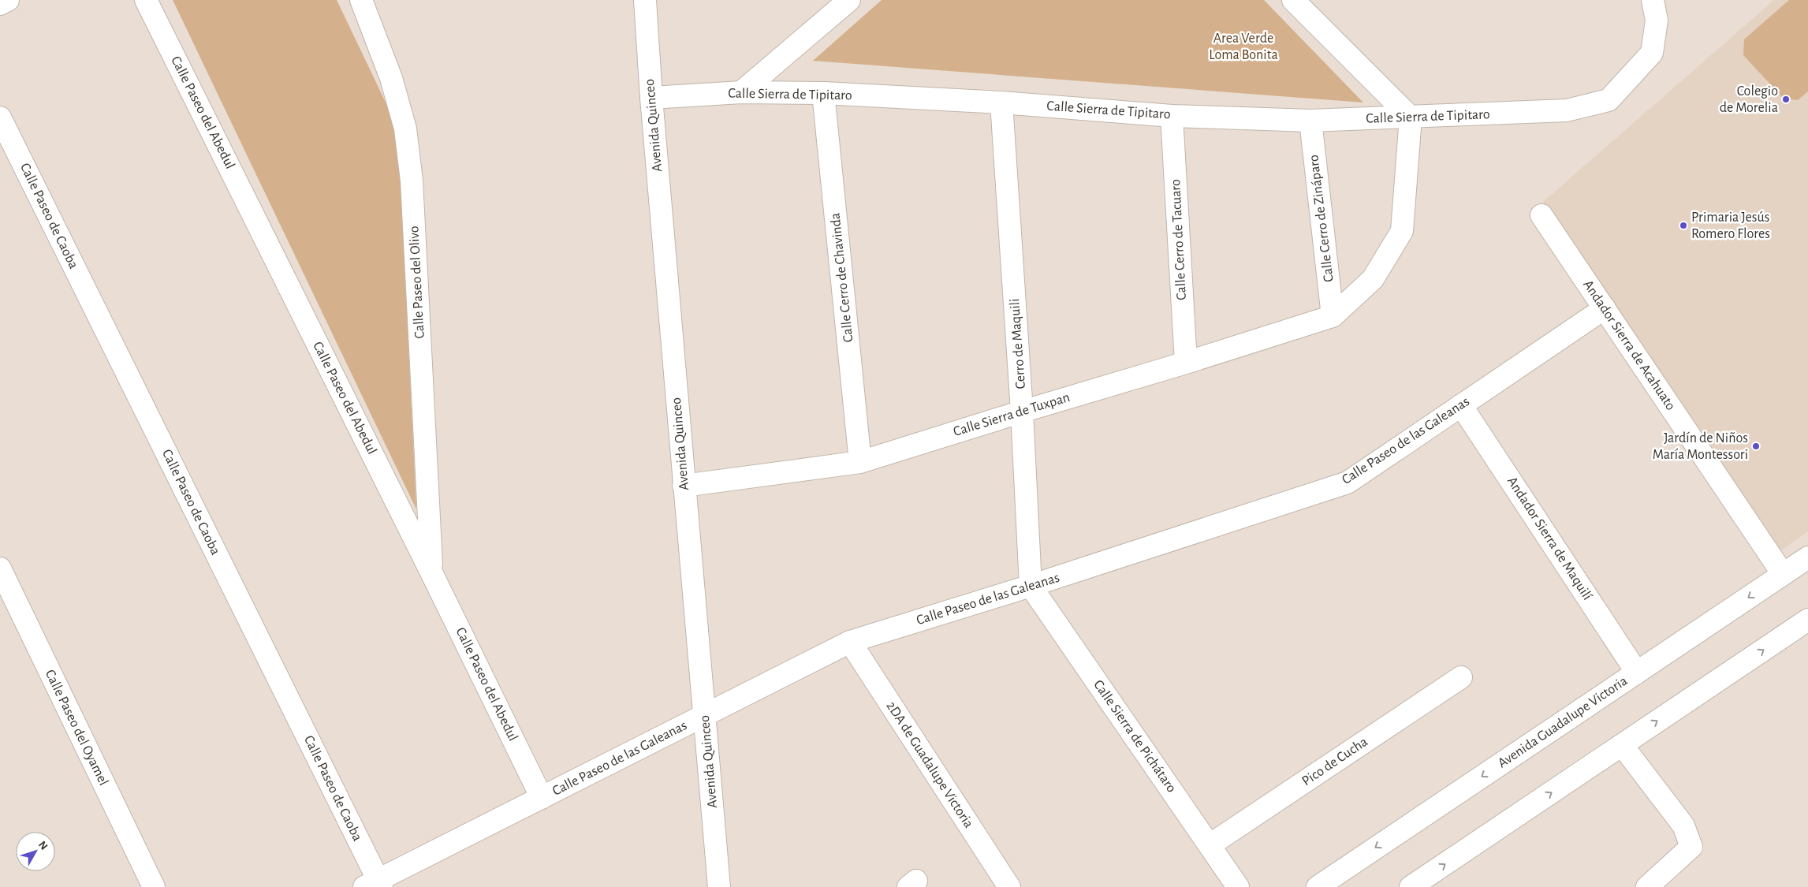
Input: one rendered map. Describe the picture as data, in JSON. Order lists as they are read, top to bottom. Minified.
{"streets":{"street":["Calle Sierra de Tipitaro","Calle Paseo del Abedul","Avenida Quinceo","Calle Paseo de Caoba","Calle Cerro de Zináparo","Calle Cerro de Tacuaro","Calle Cerro de Chavinda","Calle Paseo del Olivo","Cerro de Maquili","Andador Sierra de Acahuato","Calle Sierra de Tuxpan","Calle Paseo de las Galeanas","Andador Sierra de Maquilí","Avenida Guadalupe Victoria","Calle Paseo del Oyamel","Calle Sierra de Pichátaro","Pico de Cucha","2DA de Guadalupe Victoria"]},"crossings":[["Calle Sierra de Tipitaro","Avenida Quinceo"],["Calle Sierra de Tipitaro","Calle Cerro de Zináparo"],["Calle Sierra de Tipitaro","Calle Cerro de Tacuaro"],["Calle Sierra de Tipitaro","Calle Cerro de Chavinda"],["Calle Sierra de Tipitaro","Cerro de Maquili"],["Calle Paseo del Abedul","Calle Paseo del Olivo"],["Calle Paseo del Abedul","Calle Paseo de las Galeanas"],["Avenida Quinceo","Calle Sierra de Tuxpan"],["Avenida Quinceo","Calle Paseo de las Galeanas"],["Calle Paseo de Caoba","Calle Paseo de las Galeanas"],["Calle Cerro de Zináparo","Calle Sierra de Tuxpan"],["Calle Cerro de Tacuaro","Calle Sierra de Tuxpan"],["Calle Cerro de Chavinda","Calle Sierra de Tuxpan"],["Cerro de Maquili","Calle Sierra de Tuxpan"],["Cerro de Maquili","Calle Paseo de las Galeanas"],["Cerro de Maquili","Calle Sierra de Pichátaro"],["Andador Sierra de Acahuato","Calle Paseo de las Galeanas"],["Andador Sierra de Acahuato","Avenida Guadalupe Victoria"],["Calle Paseo de las Galeanas","Andador Sierra de Maquilí"],["Calle Paseo de las Galeanas","Calle Sierra de Pichátaro"],["Calle Paseo de las Galeanas","2DA de Guadalupe Victoria"],["Andador Sierra de Maquilí","Avenida Guadalupe Victoria"],["Calle Sierra de Pichátaro","Pico de Cucha"]],"parks":["Area Verde Loma Bonita"],"places":["Colegio de Morelia","Primaria Jesús Romero Flores","Jardín de Niños María Montessori"],"north":"top right"}
